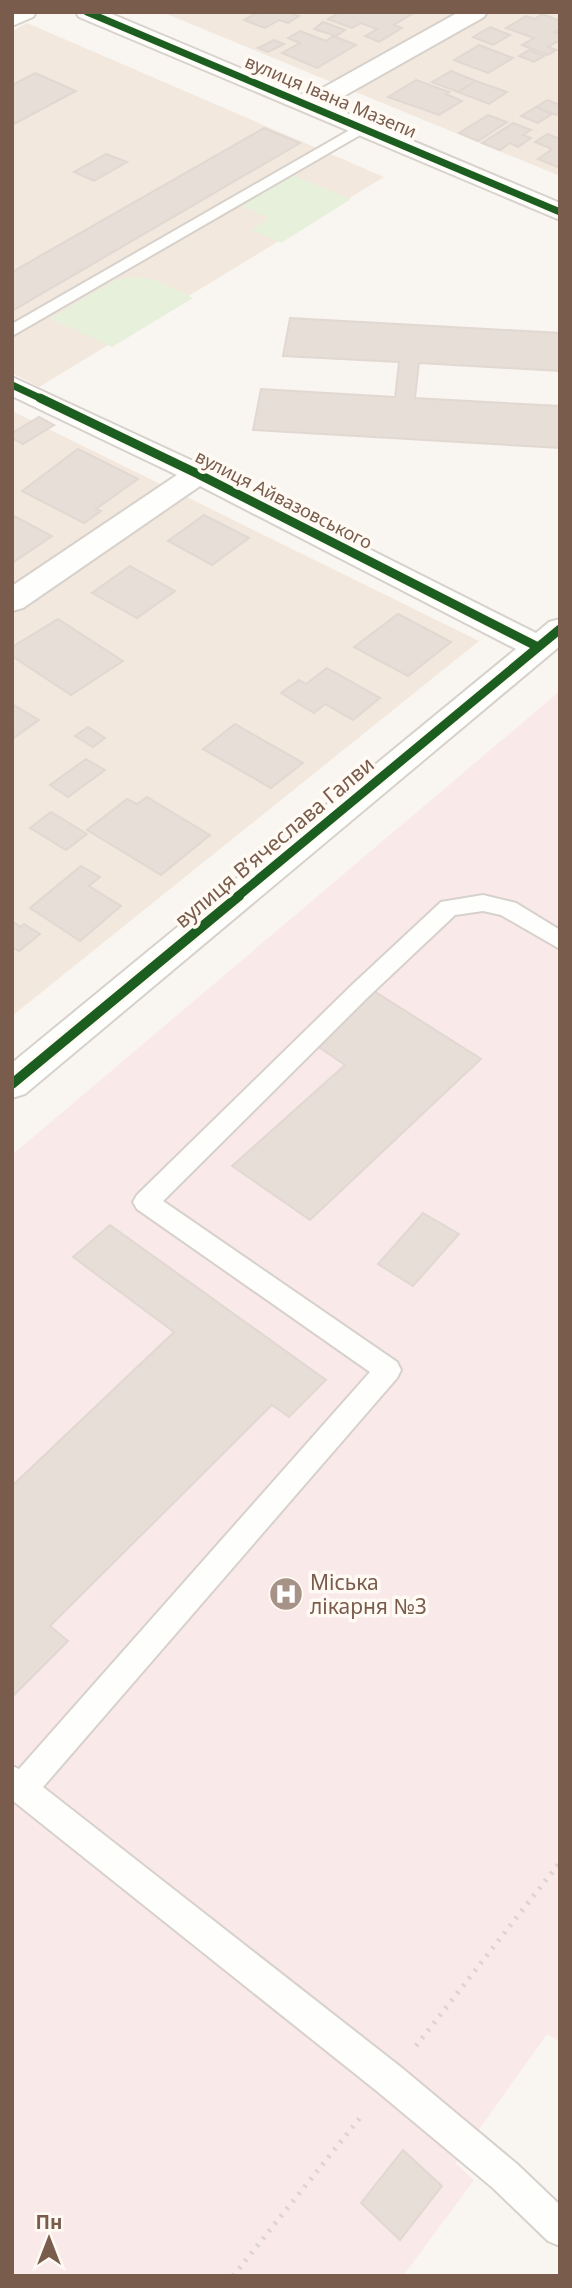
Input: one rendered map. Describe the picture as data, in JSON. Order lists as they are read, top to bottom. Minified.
{"streets":{"street":["вулиця Івана Мазепи","вулиця Айвазовського","вулиця Вʼячеслава Галви"]},"crossings":[["вулиця Айвазовського","вулиця Вʼячеслава Галви"]],"places":{"hospital":["Міська лікарня №3"]},"north":"top"}
